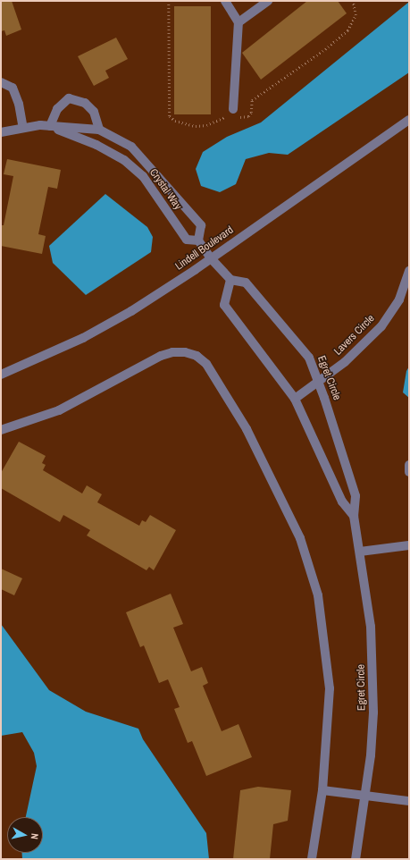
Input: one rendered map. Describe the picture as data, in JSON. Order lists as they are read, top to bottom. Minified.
{"streets":{"street":["Crystal Way","Lindell Boulevard","Lavers Circle","Egret Circle"]},"crossings":[["Lavers Circle","Egret Circle"]],"north":"right"}
